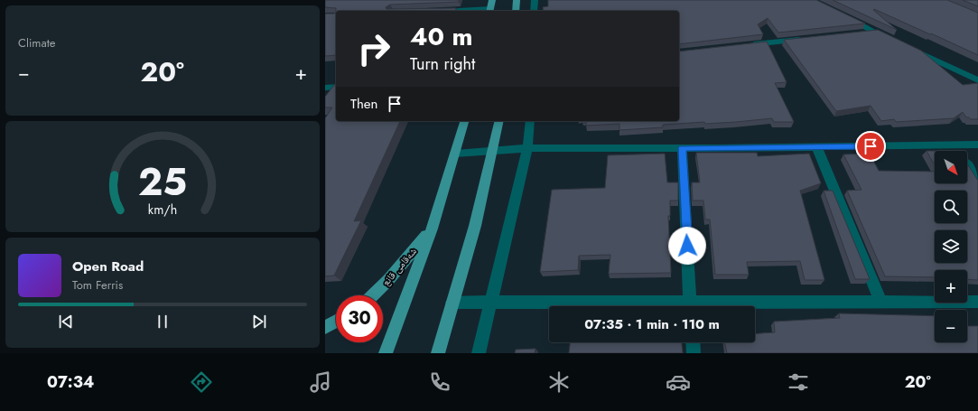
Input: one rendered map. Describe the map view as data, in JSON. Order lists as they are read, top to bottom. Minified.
{"streets":{"main road":["شەقامی قانع"]},"north":"bottom right","page":{"tile":"Climate","turn":["40 m","Turn right"],"heat":["−","20°","+"],"then":"Then","map_buttons":["+","−"],"song":["Open Road","Tom Ferris"],"limit":"30","trip":"07:35 · 1 min · 110 m","tabs":["07:34","20°"],"gauge":["25","km/h"]}}
